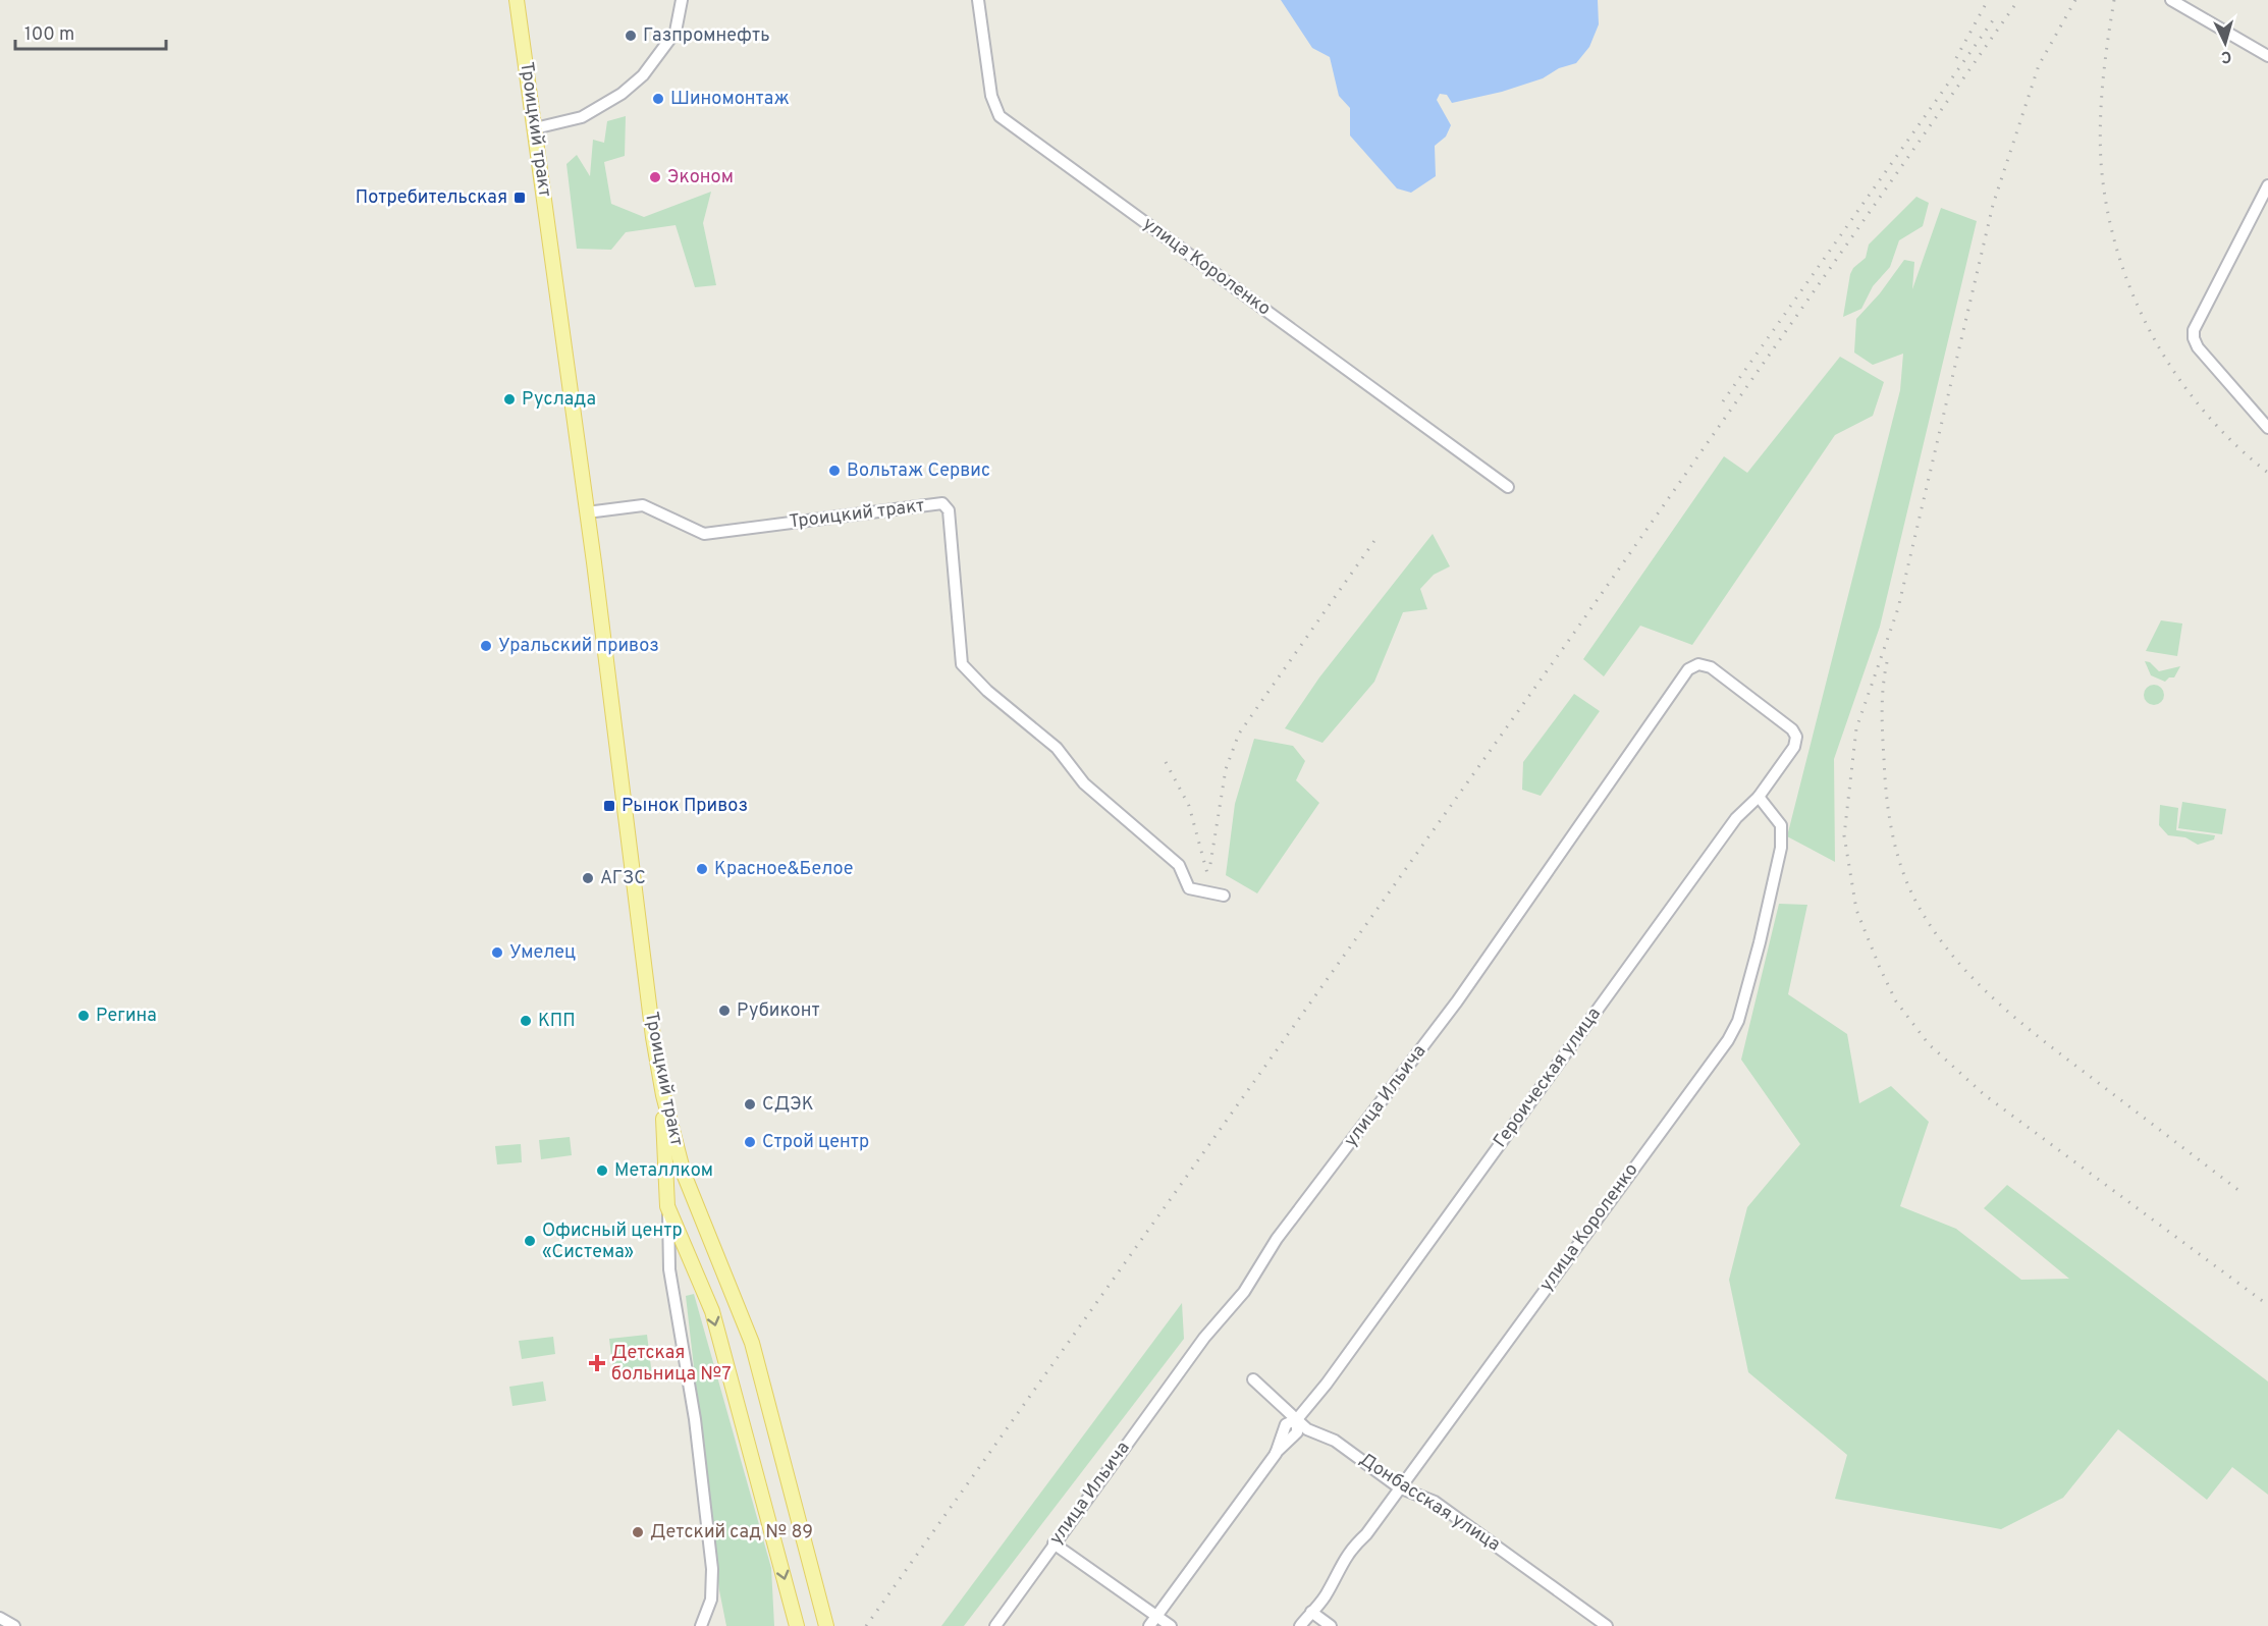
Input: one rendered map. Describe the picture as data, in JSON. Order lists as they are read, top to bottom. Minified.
{"streets":{"main road":["Троицкий тракт"],"street":["улица Короленко","Героическая улица","улица Ильича","Донбасская улица"]},"crossings":[["улица Короленко","Героическая улица"],["улица Короленко","Донбасская улица"],["Героическая улица","улица Ильича"],["Героическая улица","Донбасская улица"]],"places":{"other":["Газпромнефть","Шиномонтаж","Эконом","Руслада","Вольтаж Сервис","Уральский привоз","Красное&Белое","АГЗС","Умелец","Рубиконт","Регина","КПП","СДЭК","Строй центр","Металлком","Офисный центр «Система»","Детский сад № 89"],"transit":["Потребительская","Рынок Привоз"],"health":["Детская больница №7"]},"scale_bar":"100 m","north":"bottom"}
